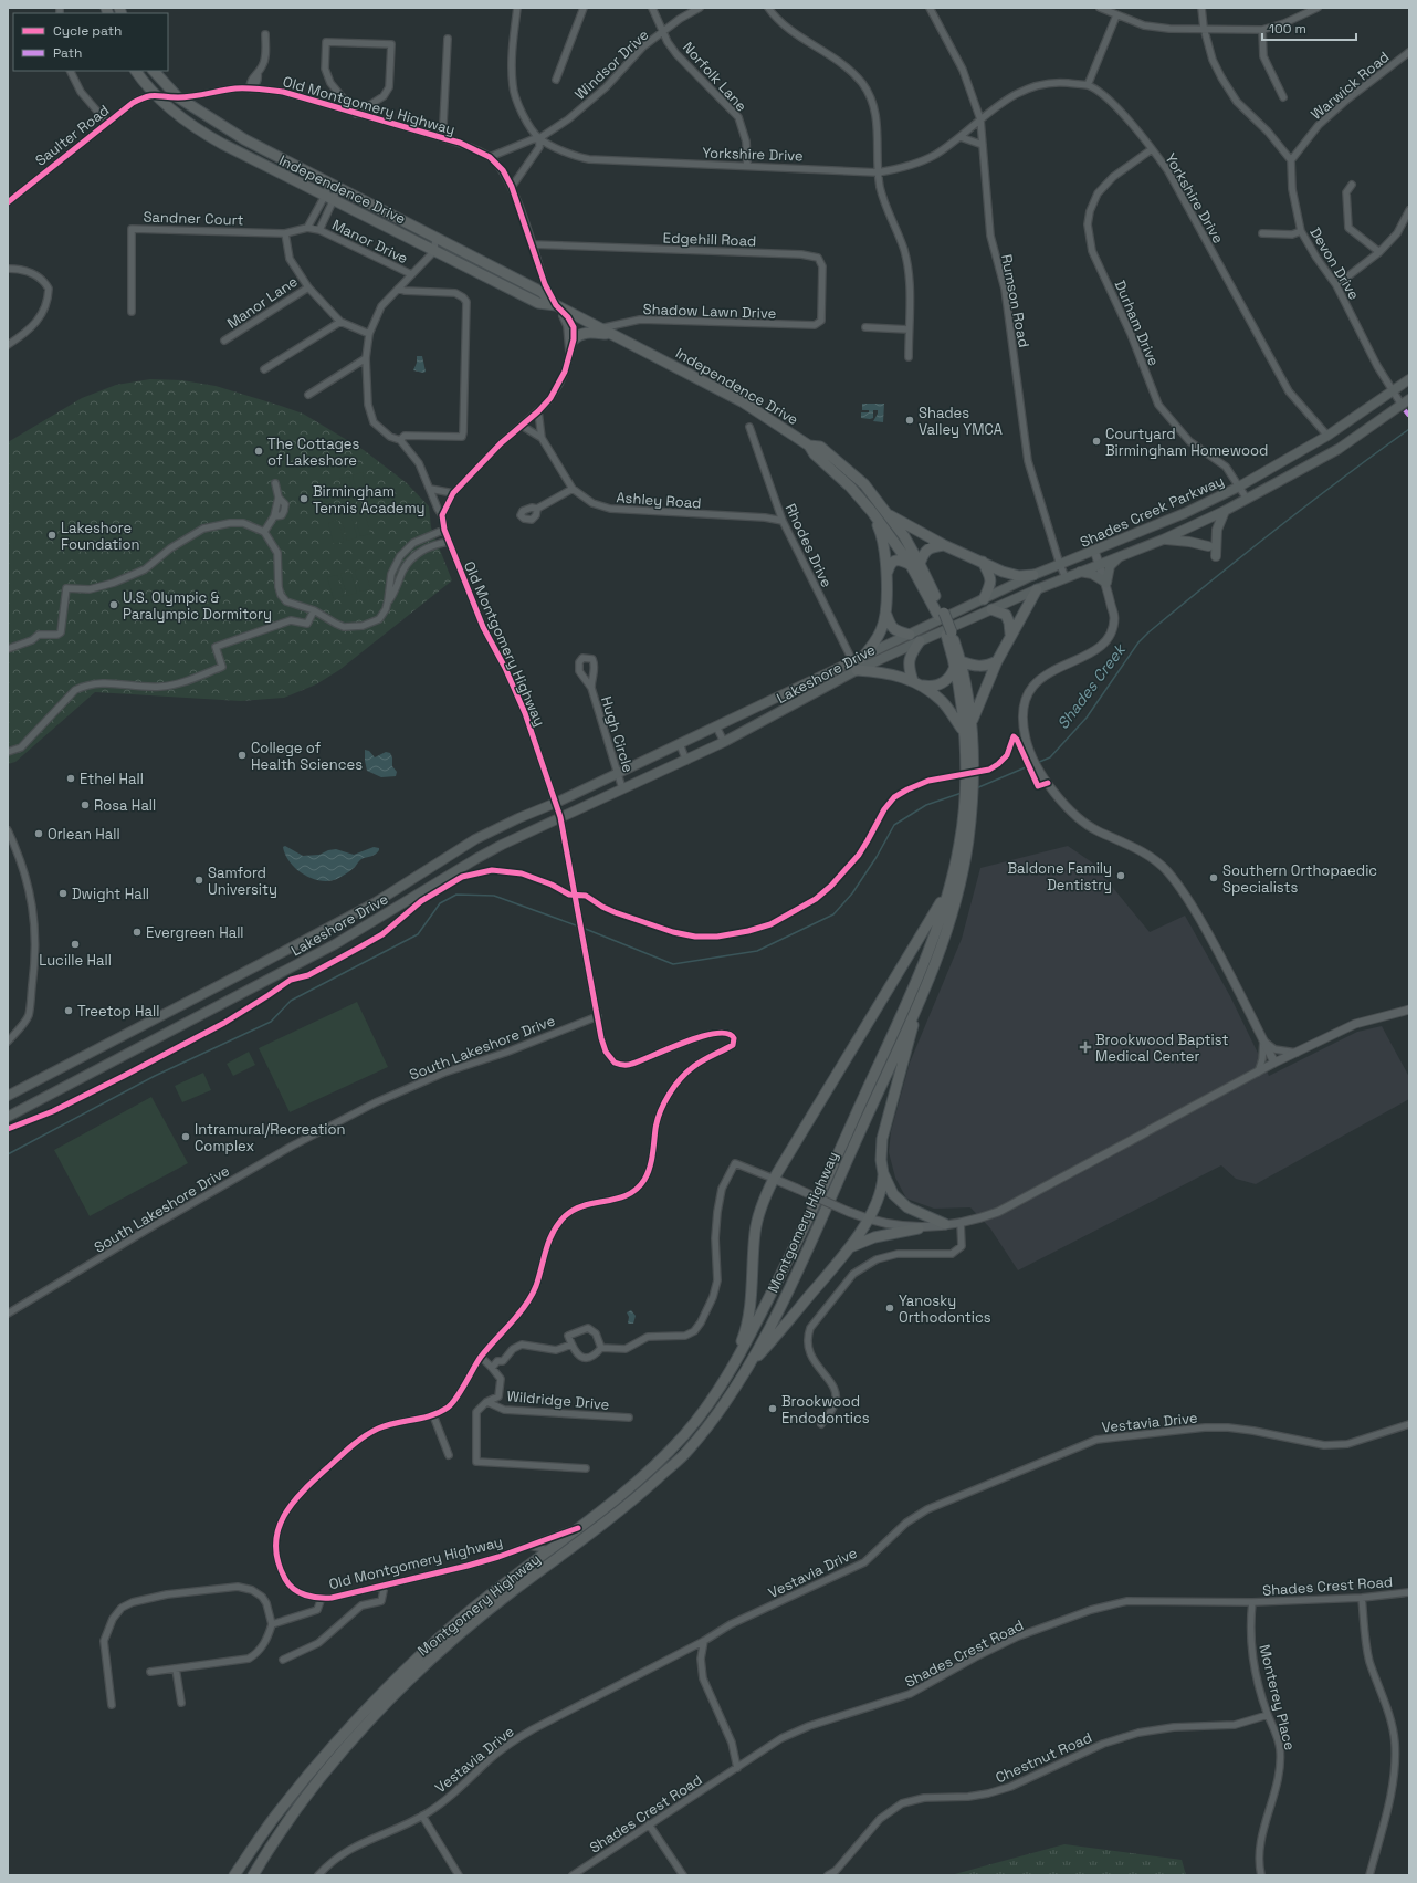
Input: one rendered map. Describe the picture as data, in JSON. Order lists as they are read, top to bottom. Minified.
{"streets":{"main road":["Independence Drive","Shades Creek Parkway","Lakeshore Drive","Montgomery Highway"],"street":["Windsor Drive","Norfolk Lane","Warwick Road","Old Montgomery Highway","Saulter Road","Yorkshire Drive","Sandner Court","Edgehill Road","Manor Drive","Devon Drive","Rumson Road","Manor Lane","Shadow Lawn Drive","Durham Drive","Ashley Road","Rhodes Drive","Hugh Circle","South Lakeshore Drive","Wildridge Drive","Vestavia Drive","Shades Crest Road","Monterey Place","Chestnut Road"]},"crossings":[["Windsor Drive","Norfolk Lane"],["Windsor Drive","Old Montgomery Highway"],["Windsor Drive","Yorkshire Drive"],["Norfolk Lane","Yorkshire Drive"],["Warwick Road","Devon Drive"],["Old Montgomery Highway","Saulter Road"],["Old Montgomery Highway","Independence Drive"],["Old Montgomery Highway","Edgehill Road"],["Old Montgomery Highway","Ashley Road"],["Old Montgomery Highway","Lakeshore Drive"],["Old Montgomery Highway","South Lakeshore Drive"],["Old Montgomery Highway","Montgomery Highway"],["Saulter Road","Independence Drive"],["Yorkshire Drive","Rumson Road"],["Yorkshire Drive","Durham Drive"],["Yorkshire Drive","Shades Creek Parkway"],["Independence Drive","Manor Drive"],["Independence Drive","Shadow Lawn Drive"],["Independence Drive","Montgomery Highway"],["Sandner Court","Manor Lane"],["Edgehill Road","Shadow Lawn Drive"],["Devon Drive","Shades Creek Parkway"],["Rumson Road","Shades Creek Parkway"],["Durham Drive","Shades Creek Parkway"],["Ashley Road","Rhodes Drive"],["Shades Creek Parkway","Lakeshore Drive"],["Shades Creek Parkway","Montgomery Highway"],["Rhodes Drive","Lakeshore Drive"],["Lakeshore Drive","Hugh Circle"],["Lakeshore Drive","Montgomery Highway"],["Shades Crest Road","Monterey Place"],["Monterey Place","Chestnut Road"]],"water":["Shades Creek"],"places":{"other":["Shades Valley YMCA","Courtyard Birmingham Homewood","The Cottages of Lakeshore","Birmingham Tennis Academy","Lakeshore Foundation","U.S. Olympic & Paralympic Dormitory","College of Health Sciences","Ethel Hall","Rosa Hall","Orlean Hall","Baldone Family Dentistry","Southern Orthopaedic Specialists","Samford University","Dwight Hall","Evergreen Hall","Lucille Hall","Treetop Hall","Intramural/Recreation Complex","Yanosky Orthodontics","Brookwood Endodontics"],"health":["Brookwood Baptist Medical Center"]},"legend":["Cycle path","Path"],"scale_bar":"100 m"}
